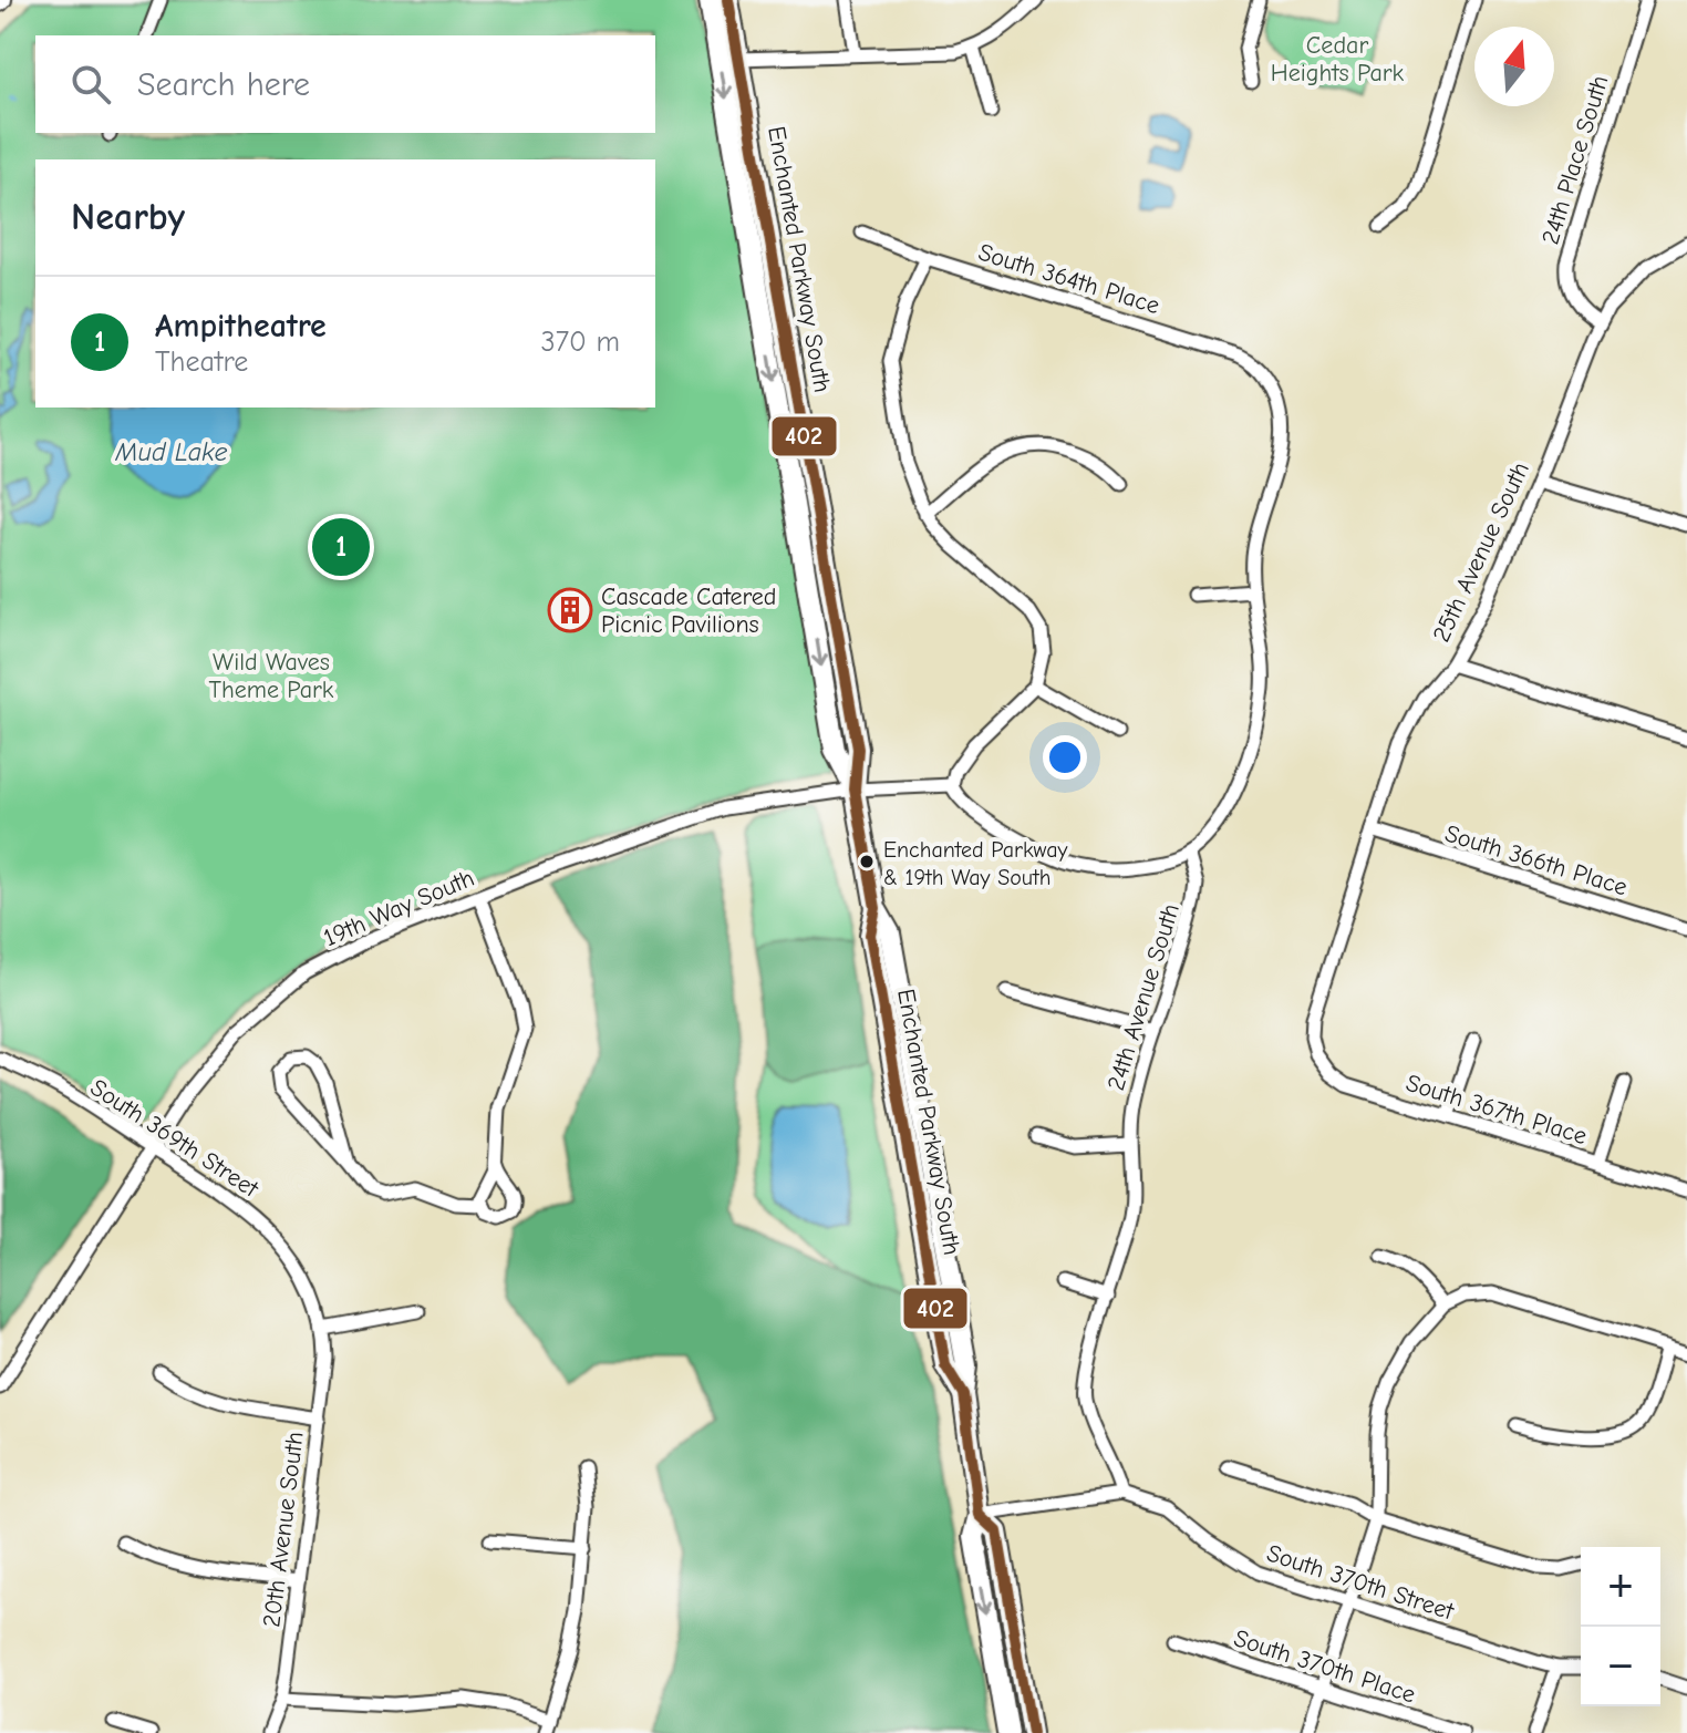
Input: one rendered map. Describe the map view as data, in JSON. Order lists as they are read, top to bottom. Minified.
{"streets":{"main road":["Enchanted Parkway South"],"street":["24th Place South","South 364th Place","25th Avenue South","South 366th Place","19th Way South","24th Avenue South","South 367th Place","South 369th Street","20th Avenue South","South 370th Street","South 370th Place"]},"crossings":[["24th Place South","25th Avenue South"],["Enchanted Parkway South","19th Way South"],["Enchanted Parkway South","South 370th Street"],["25th Avenue South","South 366th Place"],["25th Avenue South","South 367th Place"],["19th Way South","South 369th Street"],["24th Avenue South","South 370th Street"],["South 369th Street","20th Avenue South"]],"water":["Mud Lake"],"parks":["Cedar Heights Park","Wild Waves Theme Park"],"places":{"building":["Cascade Catered Picnic Pavilions"],"other":["Enchanted Parkway & 19th Way South"]},"lines":["transit line 402"],"north":"top","page":{"search":"Search here","heading":"Nearby","list":[{"mark":"1","name":"Ampitheatre","note":"Theatre","value":"370 m"}],"pins":"1","map_buttons":["+","−"]}}
